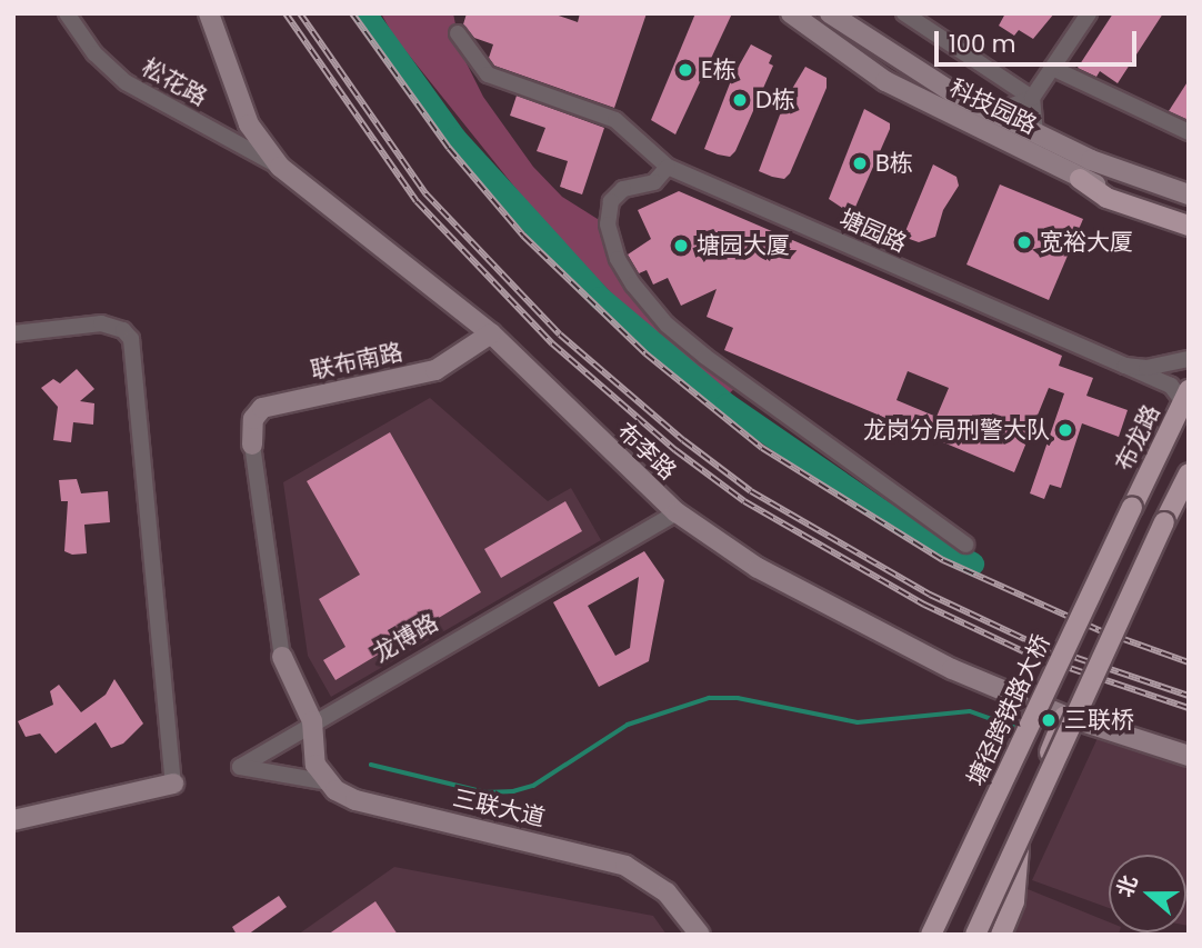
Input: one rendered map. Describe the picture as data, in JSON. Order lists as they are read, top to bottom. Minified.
{"streets":{"main road":["科技园路","联布南路","布龙路","布李路","塘径跨铁路大桥","三联大道"],"street":["松花路","塘园路","龙博路"]},"crossings":[["松花路","布李路"],["塘园路","布龙路"],["联布南路","布李路"],["布龙路","塘径跨铁路大桥"],["布李路","龙博路"],["龙博路","三联大道"]],"places":["E栋","D栋","B栋","宽裕大厦","塘园大厦","龙岗分局刑警大队","三联桥"],"scale_bar":"100 m","north":"left"}
